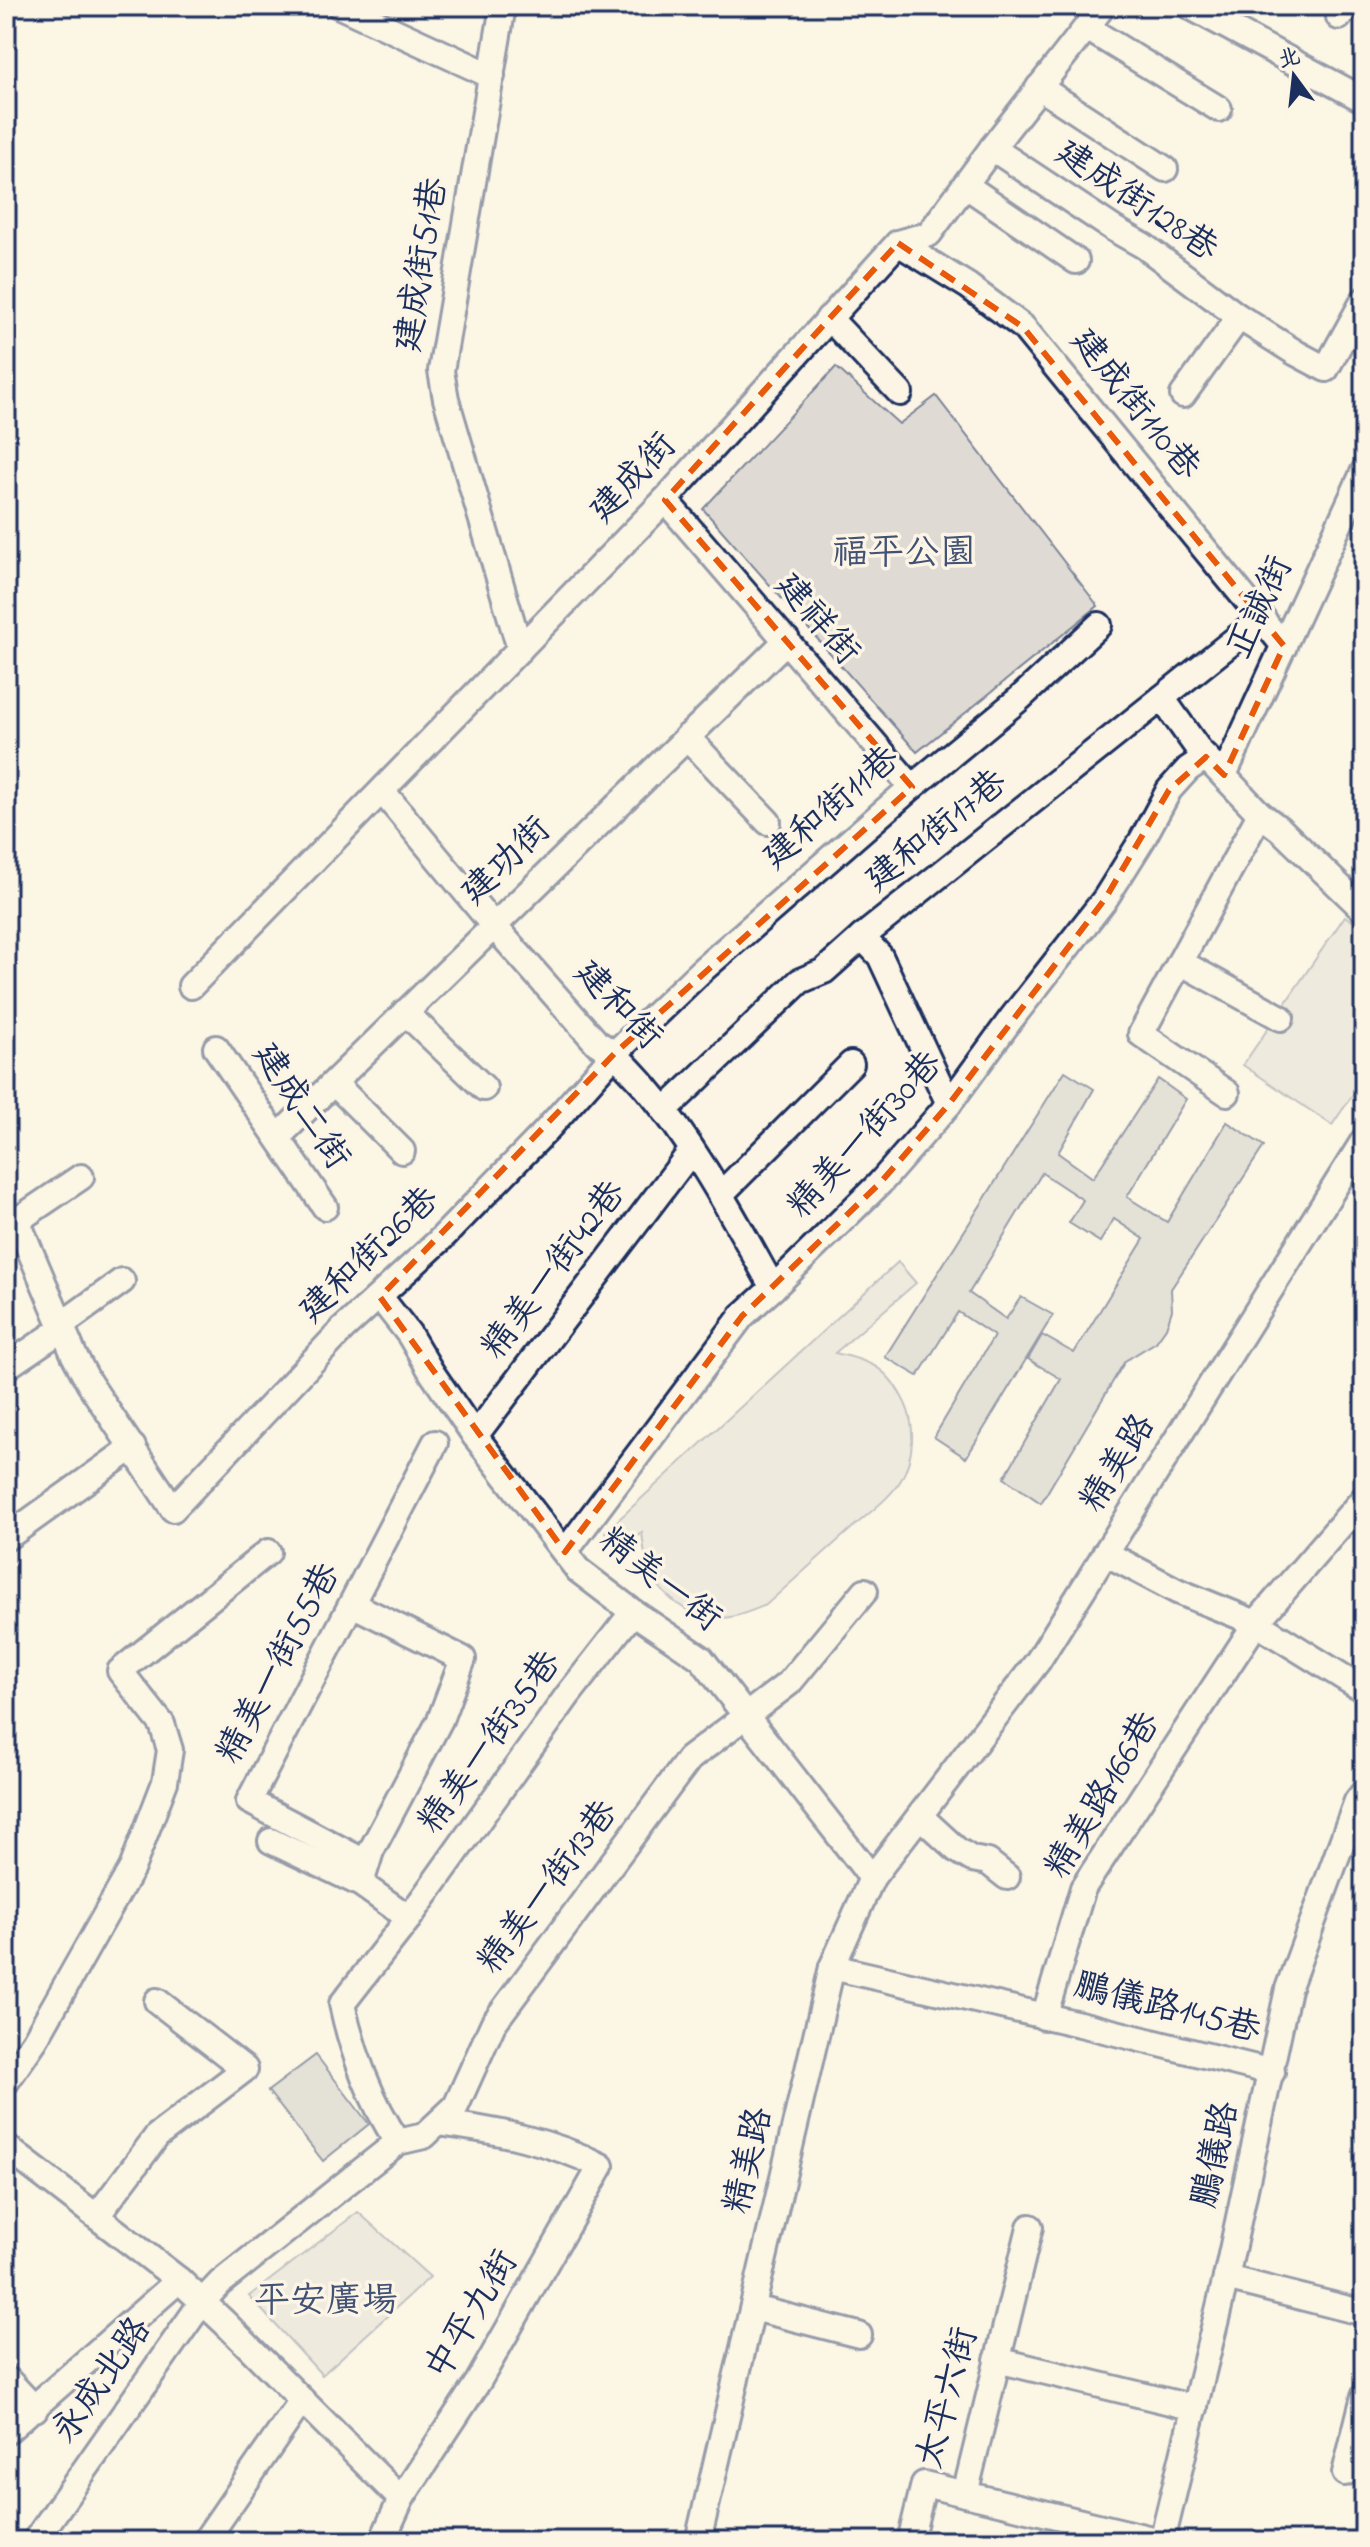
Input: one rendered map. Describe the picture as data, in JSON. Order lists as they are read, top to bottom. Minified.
{"streets":{"street":["建成街128巷","建成街51巷","建成街110巷","建成街","正誠街","建祥街","建和街11巷","建和街17巷","建功街","建和街","建成二街","精美一街30巷","建和街26巷","精美一街42巷","精美路","精美一街","精美一街55巷","精美一街35巷","精美路166巷","精美一街13巷","鵬儀路145巷","鵬儀路","中平九街","永成北路","太平六街"]},"crossings":[["建成街128巷","建成街"],["建成街51巷","建成街"],["建成街110巷","建成街"],["建成街110巷","正誠街"],["建成街110巷","建和街17巷"],["建成街","建祥街"],["建成街","建和街"],["建祥街","建和街11巷"],["建祥街","建功街"],["建和街11巷","建和街"],["建和街11巷","建和街26巷"],["建和街17巷","建和街"],["建功街","建和街"],["建功街","建成二街"],["建和街","精美一街30巷"],["建和街","建和街26巷"],["建和街","精美一街42巷"],["精美一街30巷","精美一街"],["建和街26巷","精美一街"],["精美一街42巷","精美一街"],["精美路","精美一街"],["精美一街","精美一街35巷"],["精美一街","精美一街13巷"],["精美一街35巷","精美一街13巷"],["精美一街35巷","永成北路"],["精美路166巷","鵬儀路145巷"],["精美一街13巷","中平九街"],["精美一街13巷","永成北路"],["鵬儀路145巷","鵬儀路"]],"parks":["福平公園","平安廣場"],"north":"top"}
